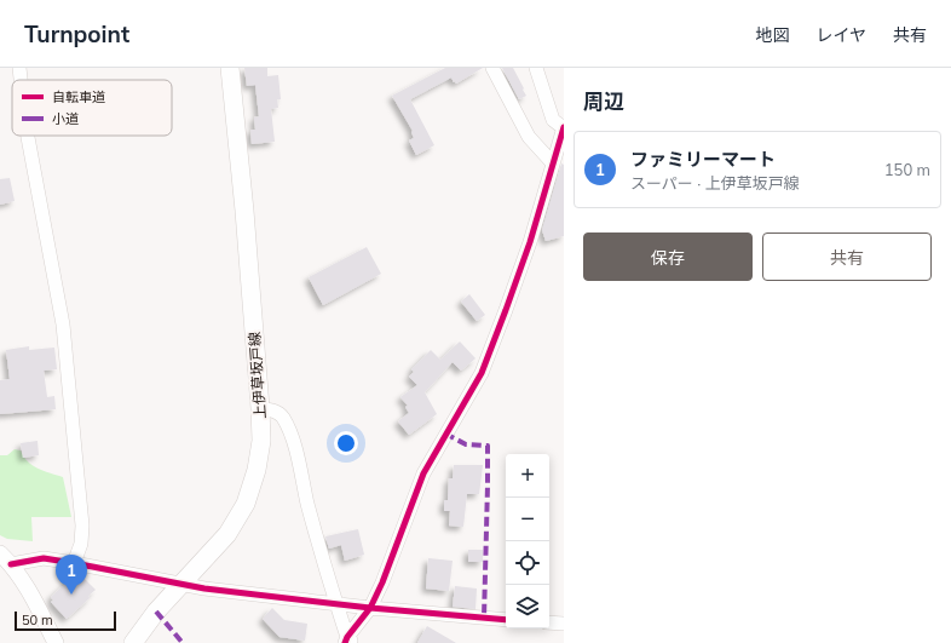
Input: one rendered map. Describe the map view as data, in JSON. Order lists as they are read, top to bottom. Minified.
{"streets":{"main road":["上伊草坂戸線"]},"legend":["自転車道","小道"],"scale_bar":"50 m","page":{"header":"Turnpoint","nav":["地図","レイヤ","共有"],"heading":"周辺","list":[{"mark":"1","name":"ファミリーマート","note":"スーパー · 上伊草坂戸線","value":"150 m"}],"buttons":["保存","共有"],"map_buttons":["+","−"],"pins":"1","scale":"50 m"}}
